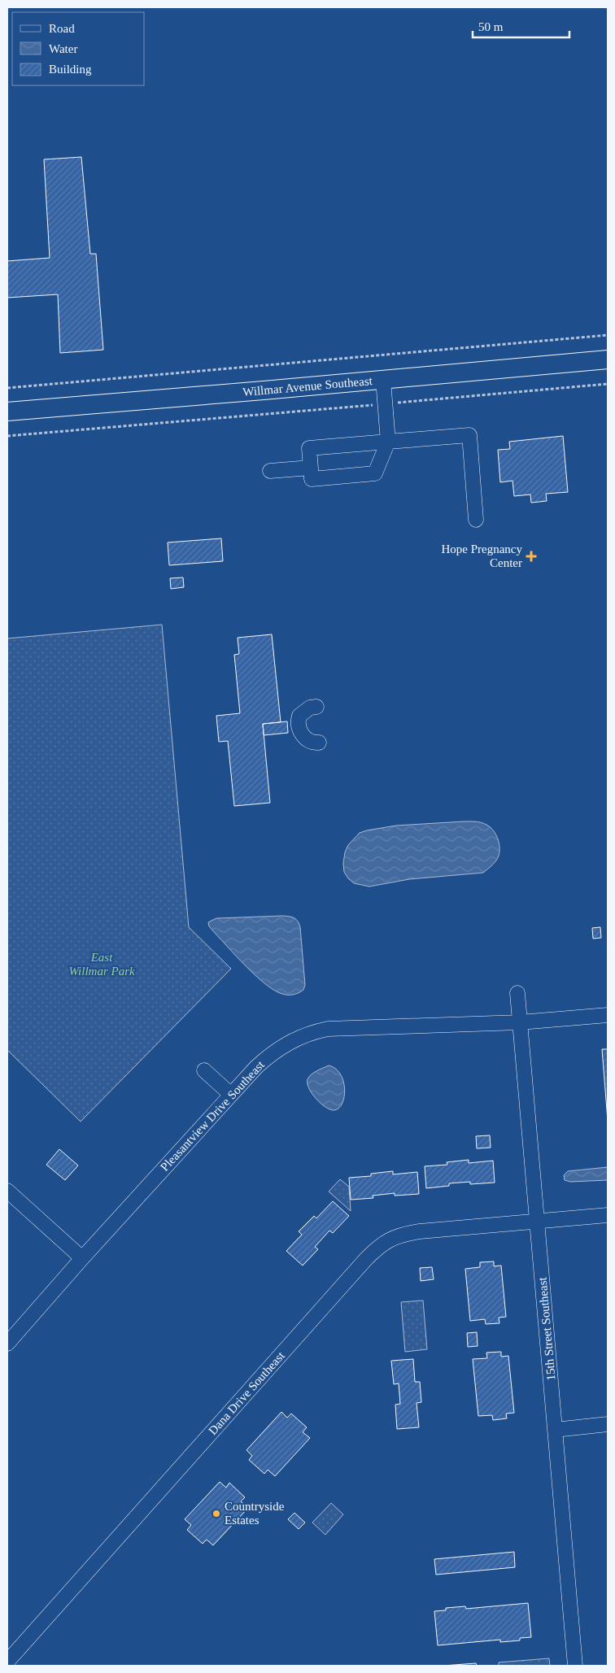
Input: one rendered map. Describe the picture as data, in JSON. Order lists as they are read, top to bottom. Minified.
{"streets":{"main road":["Willmar Avenue Southeast"],"street":["Pleasantview Drive Southeast","15th Street Southeast","Dana Drive Southeast"]},"crossings":[["Pleasantview Drive Southeast","15th Street Southeast"],["15th Street Southeast","Dana Drive Southeast"]],"parks":["East Willmar Park"],"places":{"health":["Hope Pregnancy Center"],"other":["Countryside Estates"]},"legend":["Road","Water","Building"],"scale_bar":"50 m"}
